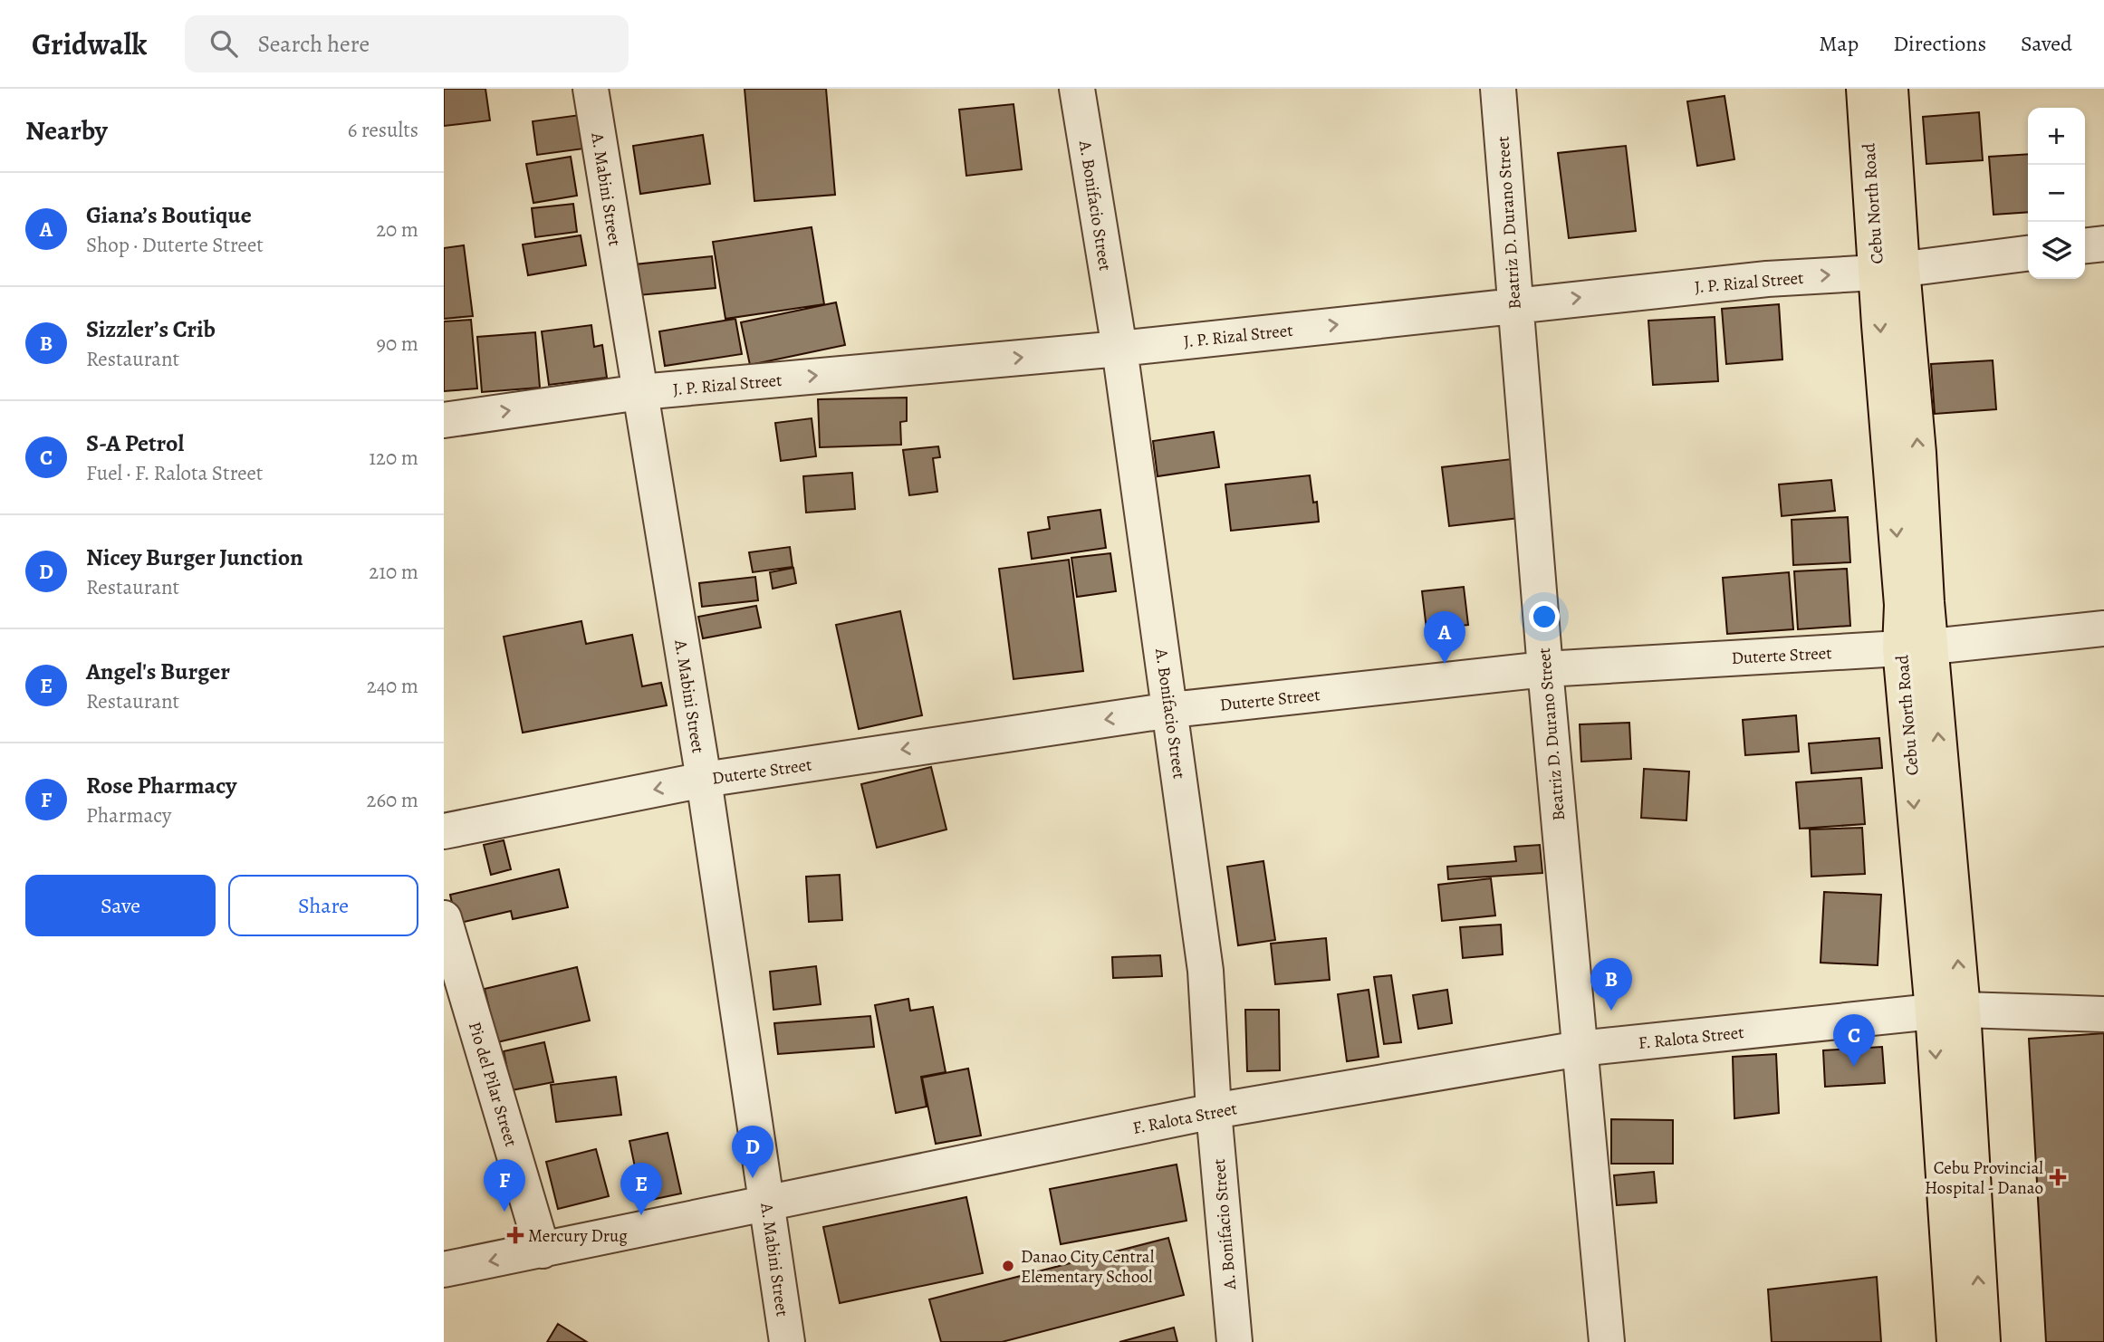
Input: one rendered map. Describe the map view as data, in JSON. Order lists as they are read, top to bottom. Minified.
{"streets":{"highway":["Cebu North Road"],"street":["A. Mabini Street","A. Bonifacio Street","Beatriz D. Durano Street","J. P. Rizal Street","Duterte Street","F. Ralota Street","Pio del Pilar Street"]},"crossings":[["A. Mabini Street","J. P. Rizal Street"],["A. Mabini Street","Duterte Street"],["A. Mabini Street","F. Ralota Street"],["Cebu North Road","J. P. Rizal Street"],["Cebu North Road","Duterte Street"],["Cebu North Road","F. Ralota Street"],["A. Bonifacio Street","J. P. Rizal Street"],["A. Bonifacio Street","Duterte Street"],["A. Bonifacio Street","F. Ralota Street"],["Beatriz D. Durano Street","J. P. Rizal Street"],["Beatriz D. Durano Street","Duterte Street"],["Beatriz D. Durano Street","F. Ralota Street"],["F. Ralota Street","Pio del Pilar Street"]],"one_way":["J. P. Rizal Street","Duterte Street"],"places":{"health":["Cebu Provincial Hospital - Danao","Mercury Drug"],"other":["Danao City Central Elementary School"]},"page":{"header":"Gridwalk","search":"Search here","nav":["Map","Directions","Saved"],"heading":["Nearby","6 results"],"map_buttons":["+","−"],"list":[{"mark":"A","name":"Giana’s Boutique","note":"Shop · Duterte Street","value":"20 m"},{"mark":"B","name":"Sizzler’s Crib","note":"Restaurant","value":"90 m"},{"mark":"C","name":"S-A Petrol","note":"Fuel · F. Ralota Street","value":"120 m"},{"mark":"D","name":"Nicey Burger Junction","note":"Restaurant","value":"210 m"},{"mark":"E","name":"Angel's Burger","note":"Restaurant","value":"240 m"},{"mark":"F","name":"Rose Pharmacy","note":"Pharmacy","value":"260 m"}],"pins":["A","B","C","D","F","E"],"buttons":["Save","Share"]}}
